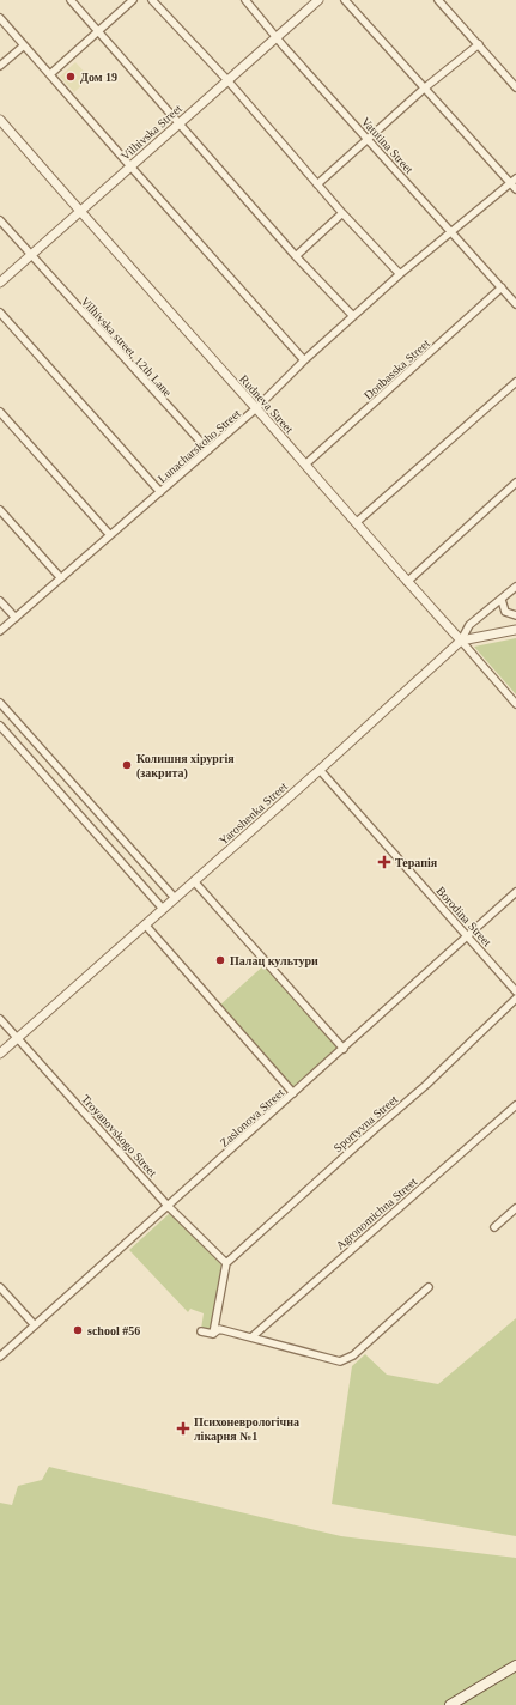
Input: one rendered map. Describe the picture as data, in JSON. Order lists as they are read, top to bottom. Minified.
{"streets":{"street":["Vilhivska Street","Vatutina Street","Vilhivska street, 12th Lane","Donbasska Street","Rudneva Street","Lunacharskoho Street","Yaroshenka Street","Borodina Street","Zaslonova Street","Sportyvna Street","Troyanovskogo Street","Agronomichna Street"]},"crossings":[["Vilhivska Street","Vatutina Street"],["Vilhivska Street","Vilhivska street, 12th Lane"],["Vilhivska Street","Rudneva Street"],["Vatutina Street","Donbasska Street"],["Vatutina Street","Lunacharskoho Street"],["Vilhivska street, 12th Lane","Lunacharskoho Street"],["Donbasska Street","Rudneva Street"],["Rudneva Street","Lunacharskoho Street"],["Rudneva Street","Yaroshenka Street"],["Yaroshenka Street","Borodina Street"],["Yaroshenka Street","Troyanovskogo Street"],["Borodina Street","Zaslonova Street"],["Zaslonova Street","Troyanovskogo Street"],["Sportyvna Street","Troyanovskogo Street"]],"places":{"other":["Дом 19","Колишня хірургія (закрита)","Палац культури","school #56"],"health":["Терапія","Психоневрологічна лікарня №1"]}}
